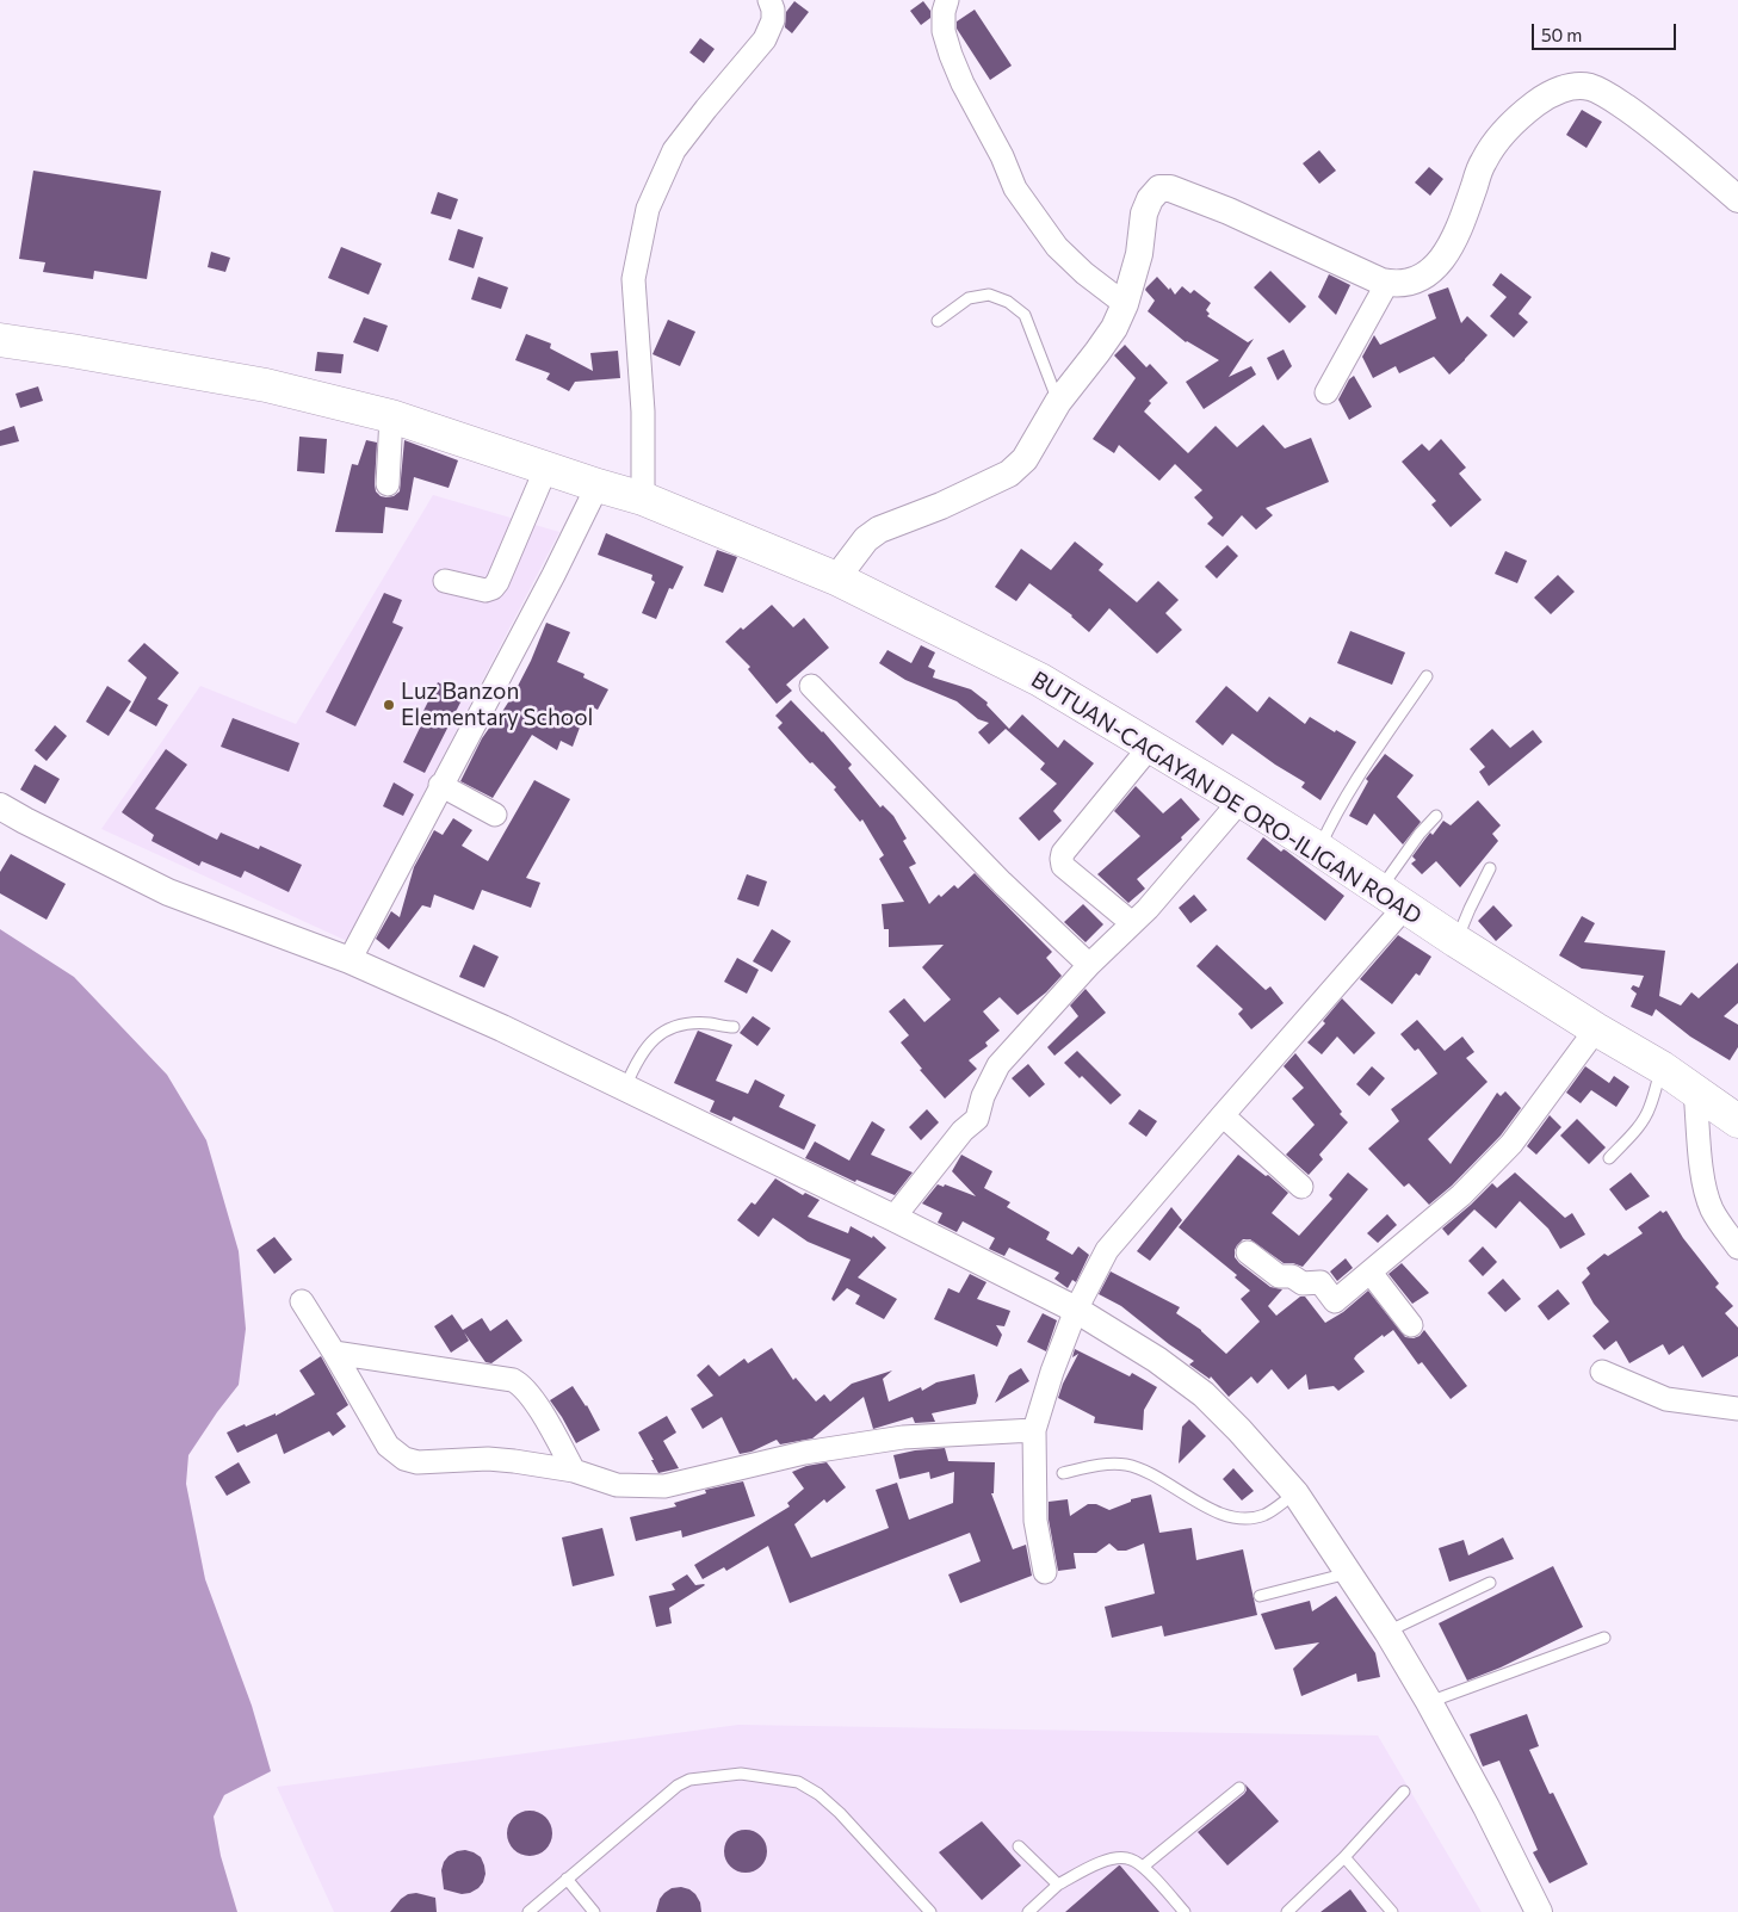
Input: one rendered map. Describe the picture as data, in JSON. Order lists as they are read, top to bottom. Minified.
{"streets":{"highway":["BUTUAN-CAGAYAN DE ORO-ILIGAN ROAD"]},"places":["Luz Banzon Elementary School"],"scale_bar":"50 m"}
